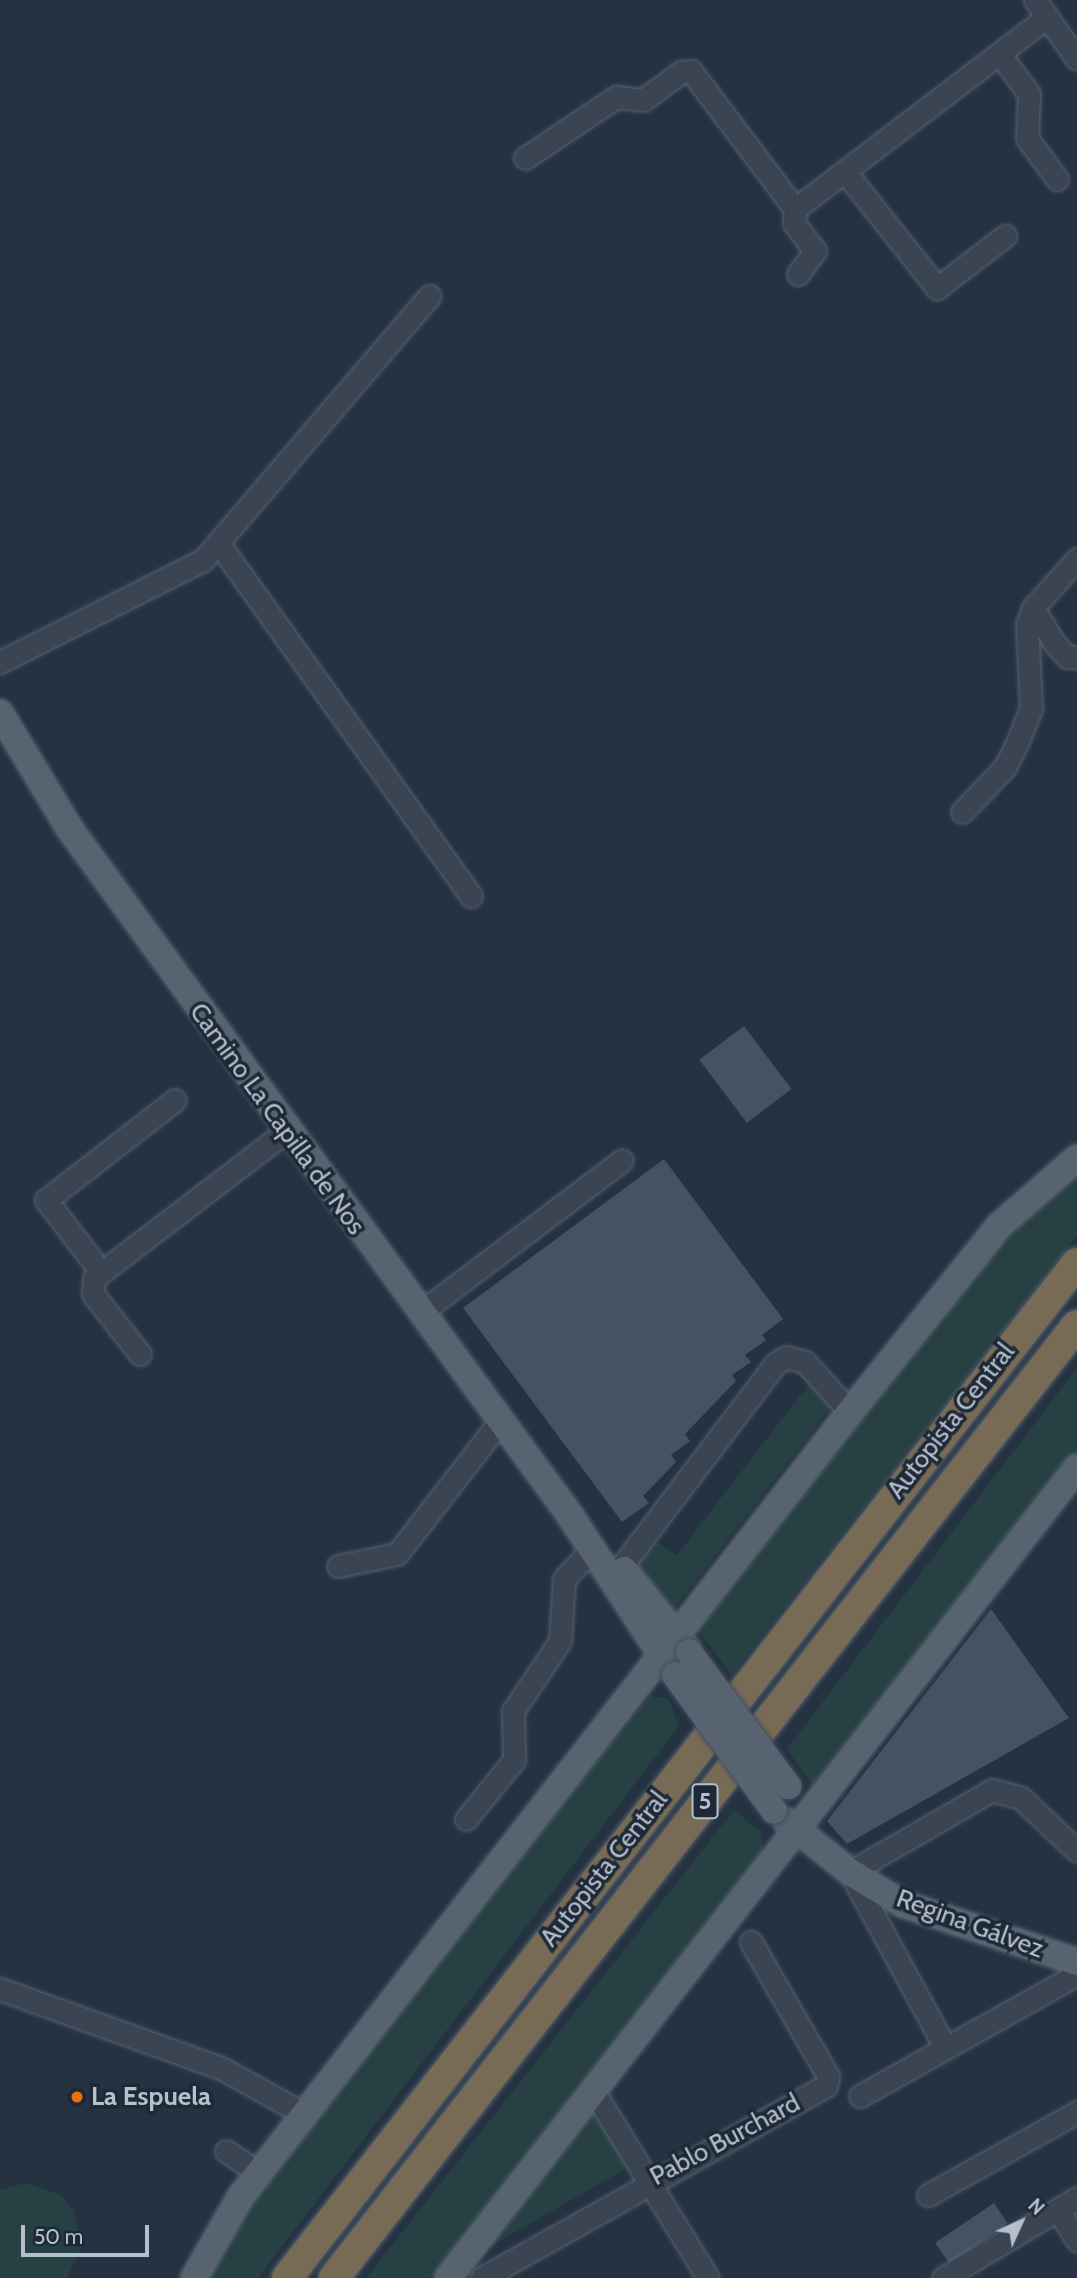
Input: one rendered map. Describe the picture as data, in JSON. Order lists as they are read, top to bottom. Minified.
{"streets":{"highway":["Autopista Central","5"],"main road":["Camino La Capilla de Nos","Regina Gálvez"],"street":["Pablo Burchard"]},"crossings":[["Camino La Capilla de Nos","Regina Gálvez"]],"places":["La Espuela"],"scale_bar":"50 m","north":"top right"}
